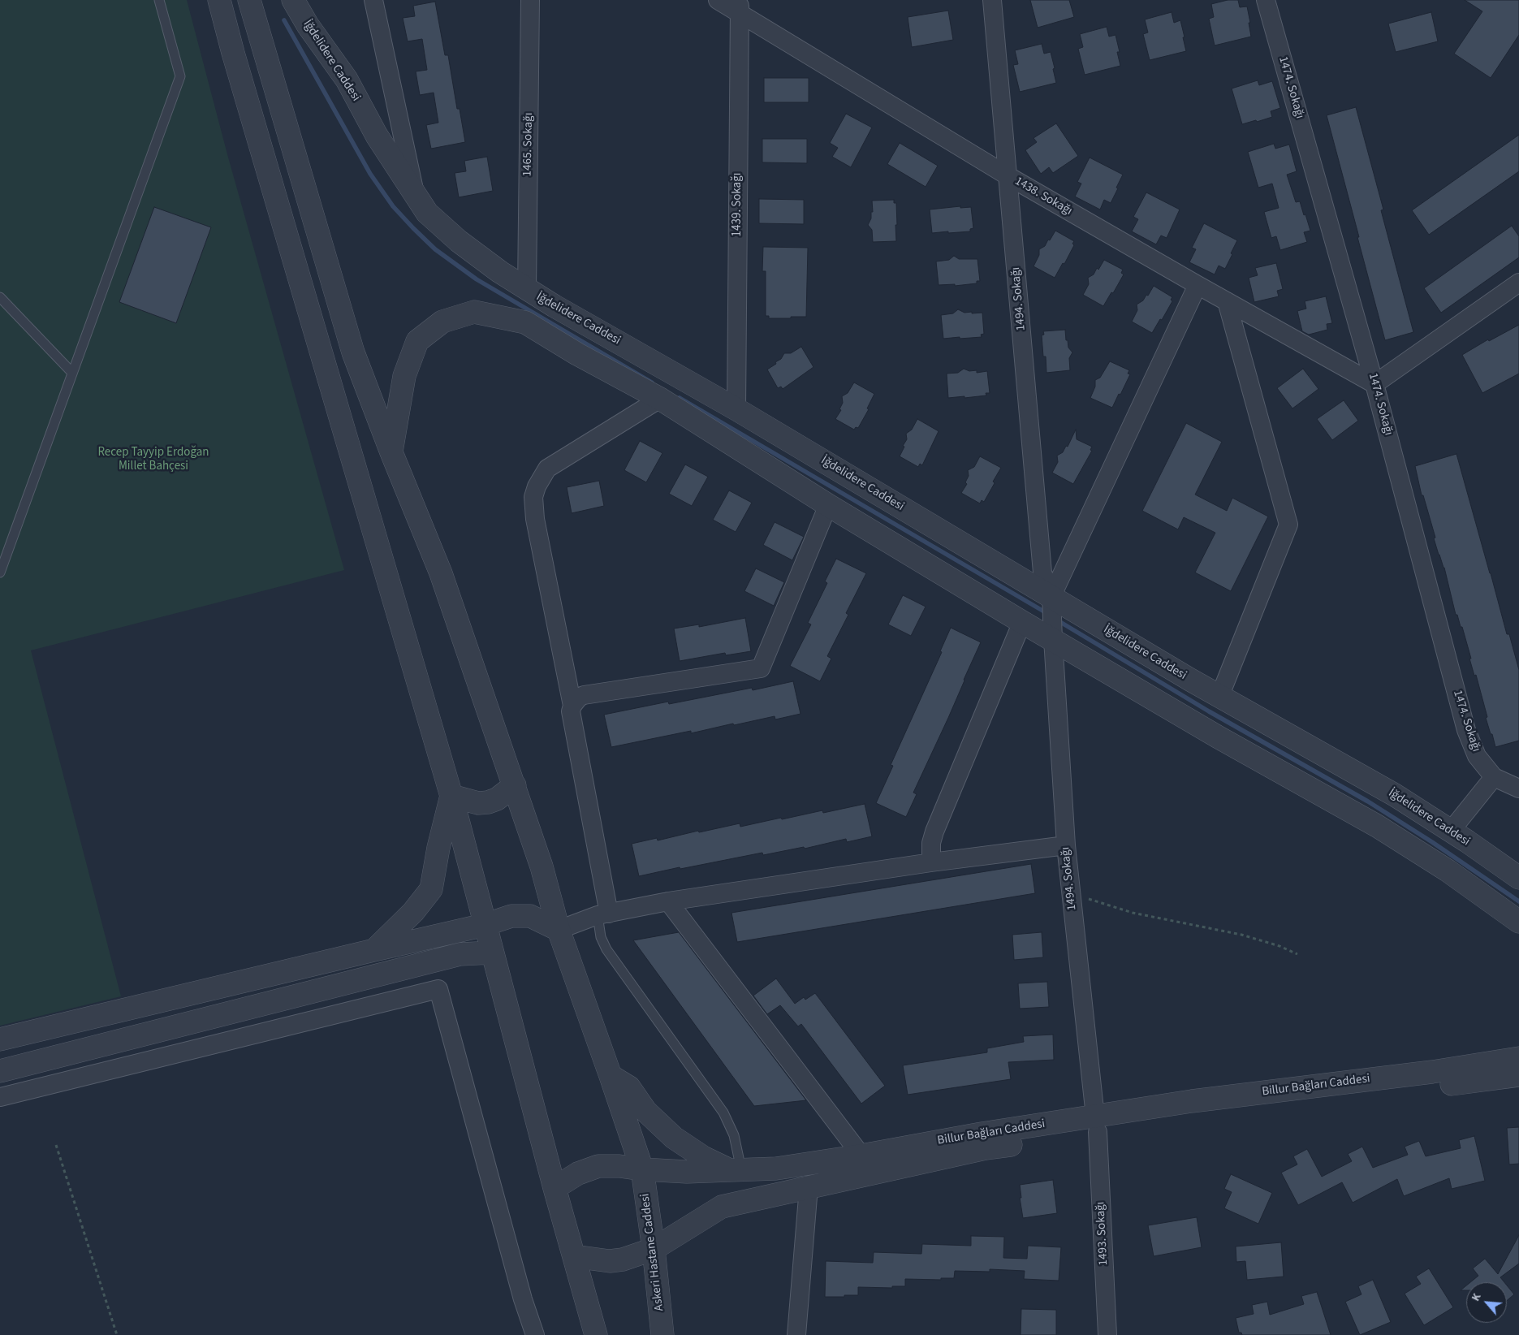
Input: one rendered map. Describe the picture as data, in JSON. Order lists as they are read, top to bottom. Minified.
{"streets":{"street":["İğdelidere Caddesi","1474. Sokağı","1465. Sokağı","1438. Sokağı","1439. Sokağı","1494. Sokağı","Billur Bağları Caddesi","1493. Sokağı","Askeri Hastane Caddesi"]},"crossings":[["İğdelidere Caddesi","1465. Sokağı"],["İğdelidere Caddesi","1439. Sokağı"],["İğdelidere Caddesi","1494. Sokağı"],["1474. Sokağı","1438. Sokağı"],["1438. Sokağı","1439. Sokağı"],["1438. Sokağı","1494. Sokağı"],["1494. Sokağı","Billur Bağları Caddesi"],["1494. Sokağı","1493. Sokağı"],["Billur Bağları Caddesi","1493. Sokağı"],["Billur Bağları Caddesi","Askeri Hastane Caddesi"]],"parks":["Recep Tayyip Erdoğan Millet Bahçesi"],"north":"top left"}
